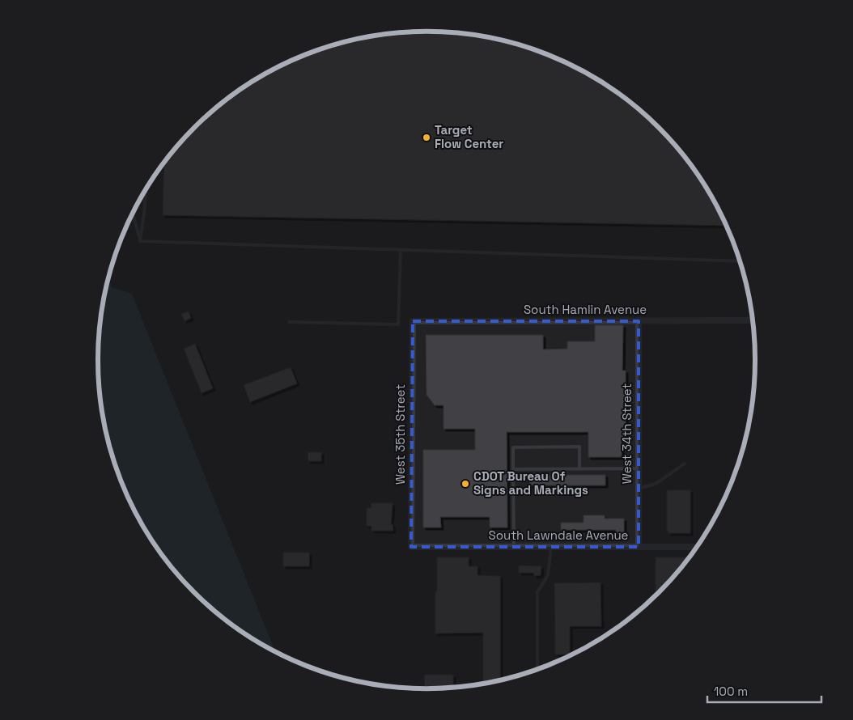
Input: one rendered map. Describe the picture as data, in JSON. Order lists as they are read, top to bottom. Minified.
{"streets":{"street":["South Hamlin Avenue","West 34th Street","West 35th Street","South Lawndale Avenue"]},"crossings":[["South Hamlin Avenue","West 34th Street"],["South Hamlin Avenue","West 35th Street"],["West 34th Street","South Lawndale Avenue"],["West 35th Street","South Lawndale Avenue"]],"places":["Target Flow Center","CDOT Bureau Of Signs and Markings"],"scale_bar":"100 m"}
